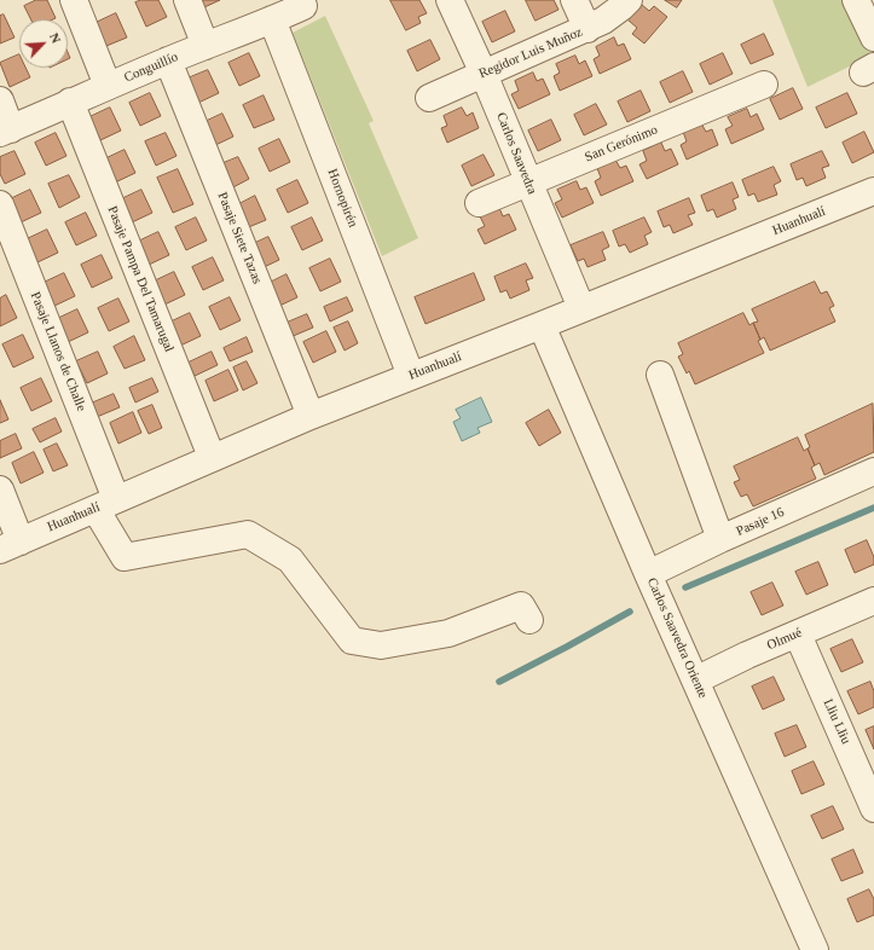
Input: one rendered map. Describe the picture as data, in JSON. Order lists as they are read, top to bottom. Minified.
{"streets":{"street":["Regidor Luis Muñoz","Conguillío","San Gerónimo","Carlos Saavedra","Hornopirén","Huanhualí","Pasaje Siete Tazas","Pasaje Pampa Del Tamarugal","Pasaje Llanos de Challe","Pasaje 16","Carlos Saavedra Oriente","Olmué","Lliu Lliu"]},"crossings":[["Regidor Luis Muñoz","Carlos Saavedra"],["Conguillío","Hornopirén"],["Conguillío","Pasaje Siete Tazas"],["Conguillío","Pasaje Pampa Del Tamarugal"],["San Gerónimo","Carlos Saavedra"],["Carlos Saavedra","Huanhualí"],["Hornopirén","Huanhualí"],["Huanhualí","Pasaje Siete Tazas"],["Huanhualí","Pasaje Pampa Del Tamarugal"],["Huanhualí","Pasaje Llanos de Challe"],["Huanhualí","Carlos Saavedra Oriente"],["Pasaje 16","Carlos Saavedra Oriente"],["Carlos Saavedra Oriente","Olmué"],["Olmué","Lliu Lliu"]],"north":"top right"}
